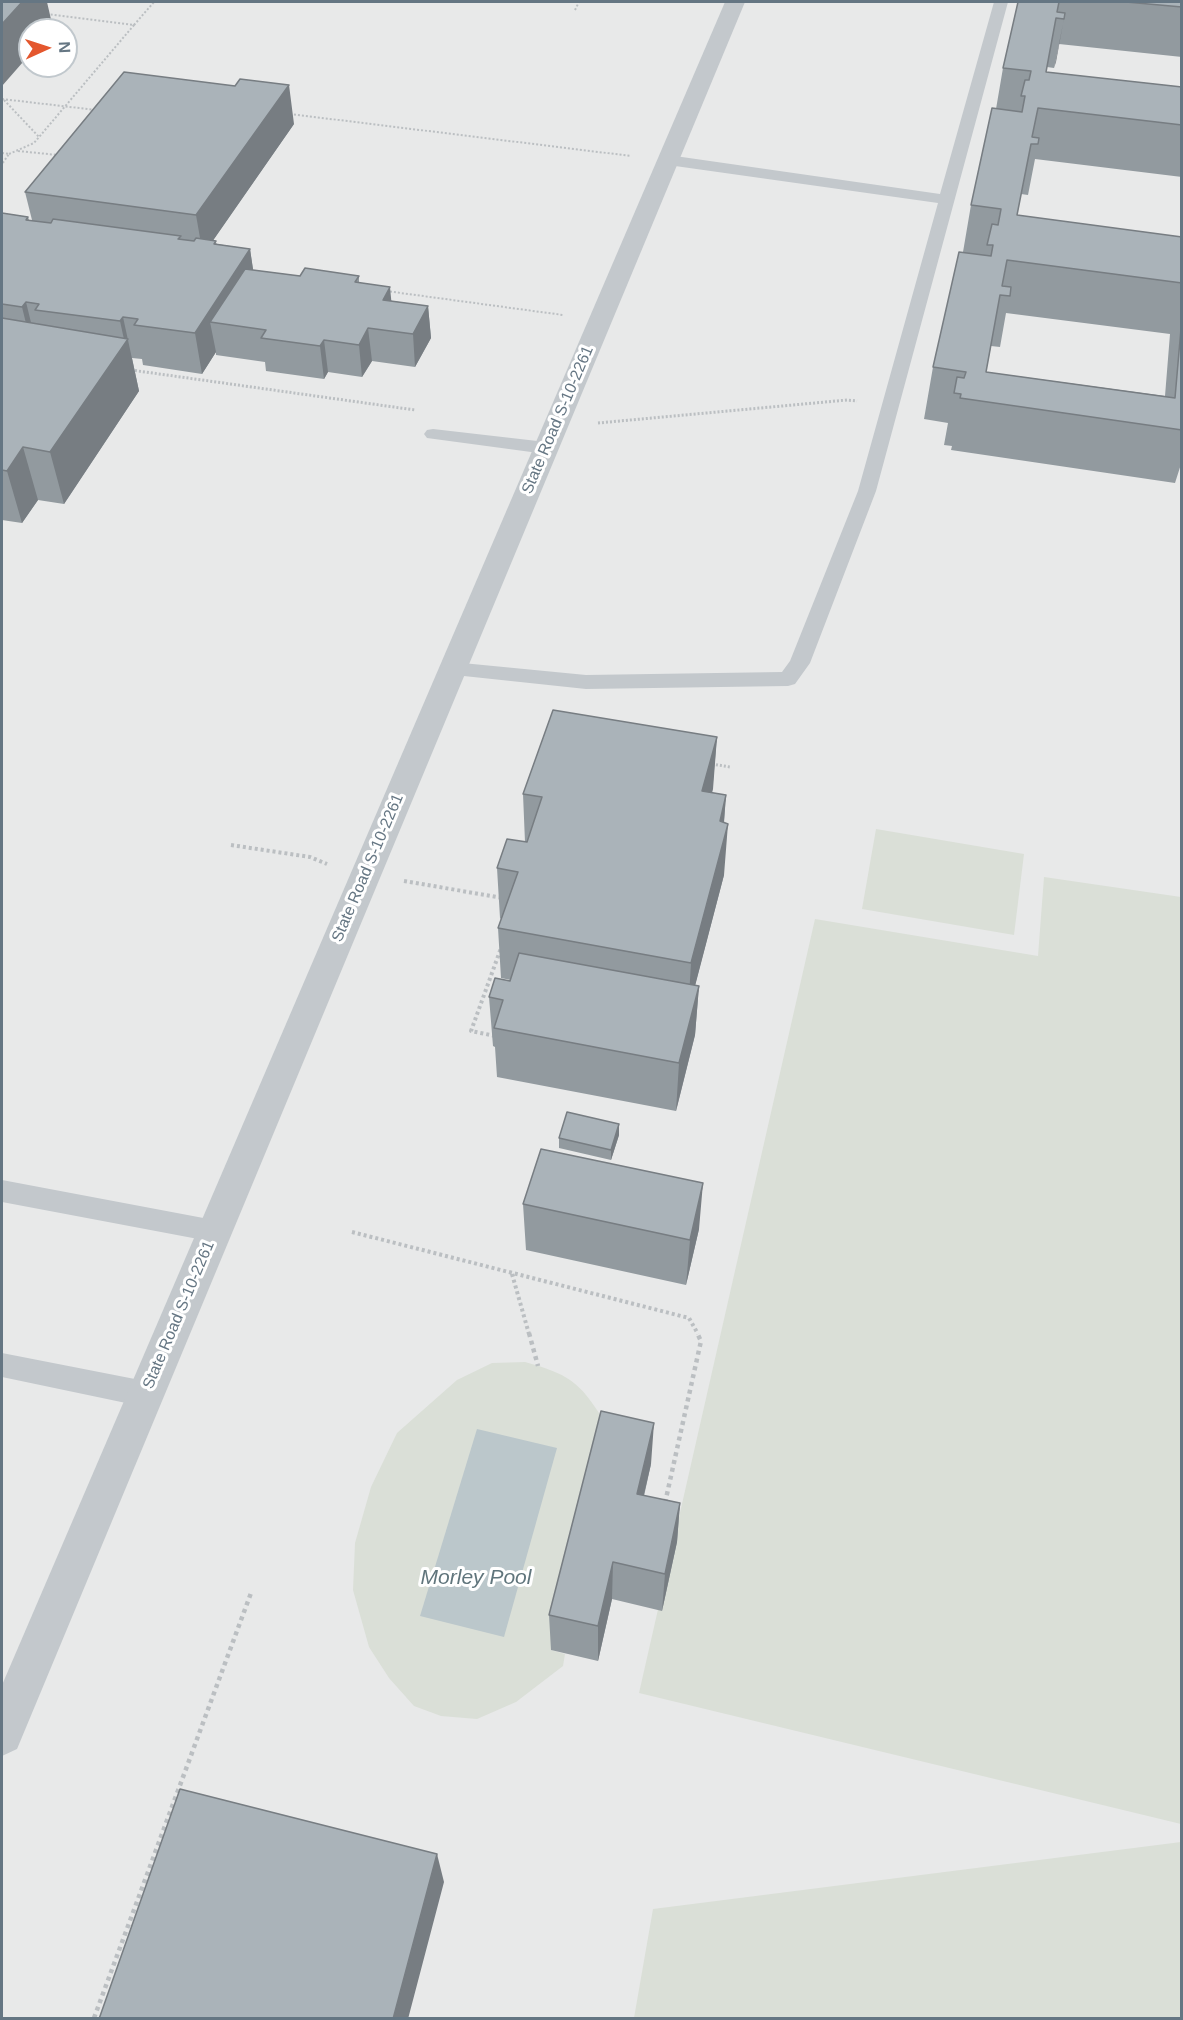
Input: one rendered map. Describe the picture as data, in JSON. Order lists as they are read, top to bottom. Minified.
{"streets":{"street":["State Road S-10-2261"]},"water":["Morley Pool"],"north":"right"}
